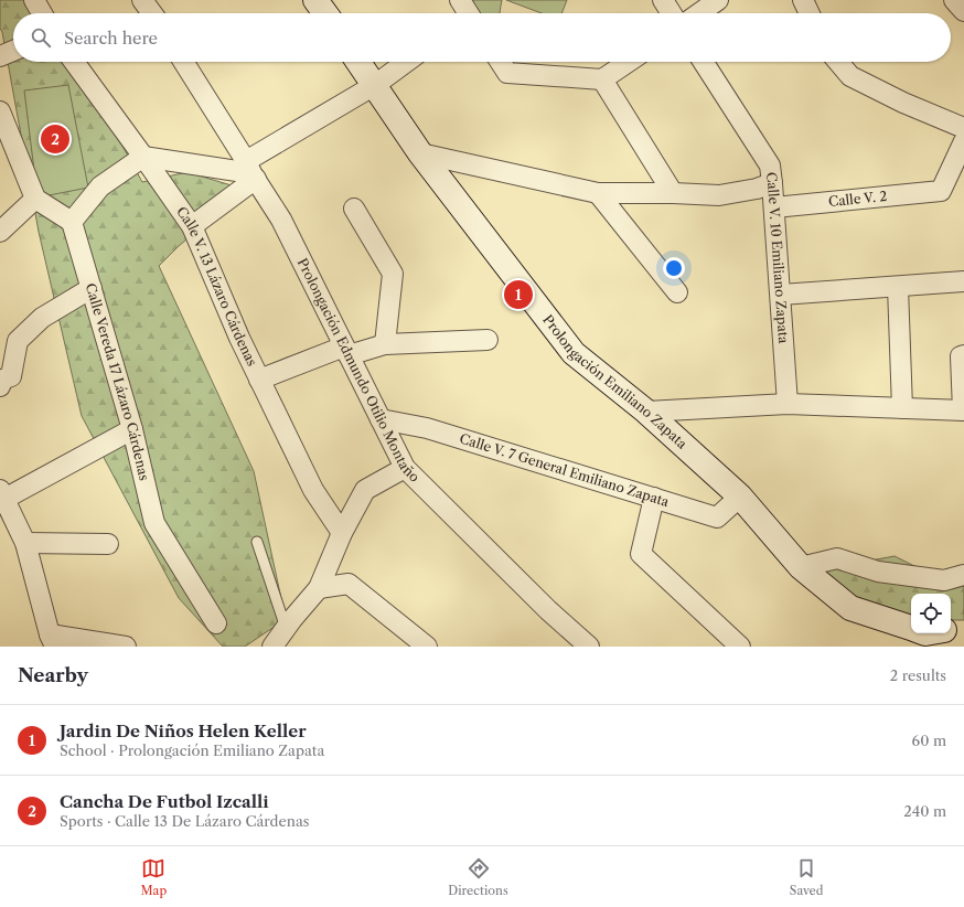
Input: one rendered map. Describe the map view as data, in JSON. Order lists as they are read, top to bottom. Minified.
{"streets":{"main road":["Prolongación Emiliano Zapata"],"street":["Calle V. 2","Calle V. 10 Emiliano Zapata","Calle V. 13 Lázaro Cárdenas","Prolongación Edmundo Otilio Montaño","Calle Vereda 17 Lázaro Cárdenas","Calle V. 7 General Emiliano Zapata"]},"crossings":[["Calle V. 2","Calle V. 10 Emiliano Zapata"],["Prolongación Edmundo Otilio Montaño","Calle V. 7 General Emiliano Zapata"],["Prolongación Emiliano Zapata","Calle V. 7 General Emiliano Zapata"]],"page":{"search":"Search here","pins":["2","1"],"heading":["Nearby","2 results"],"list":[{"mark":"1","name":"Jardin De Niños Helen Keller","note":"School · Prolongación Emiliano Zapata","value":"60 m"},{"mark":"2","name":"Cancha De Futbol Izcalli","note":"Sports · Calle 13 De Lázaro Cárdenas","value":"240 m"}],"nav":["Map","Directions","Saved"]}}
